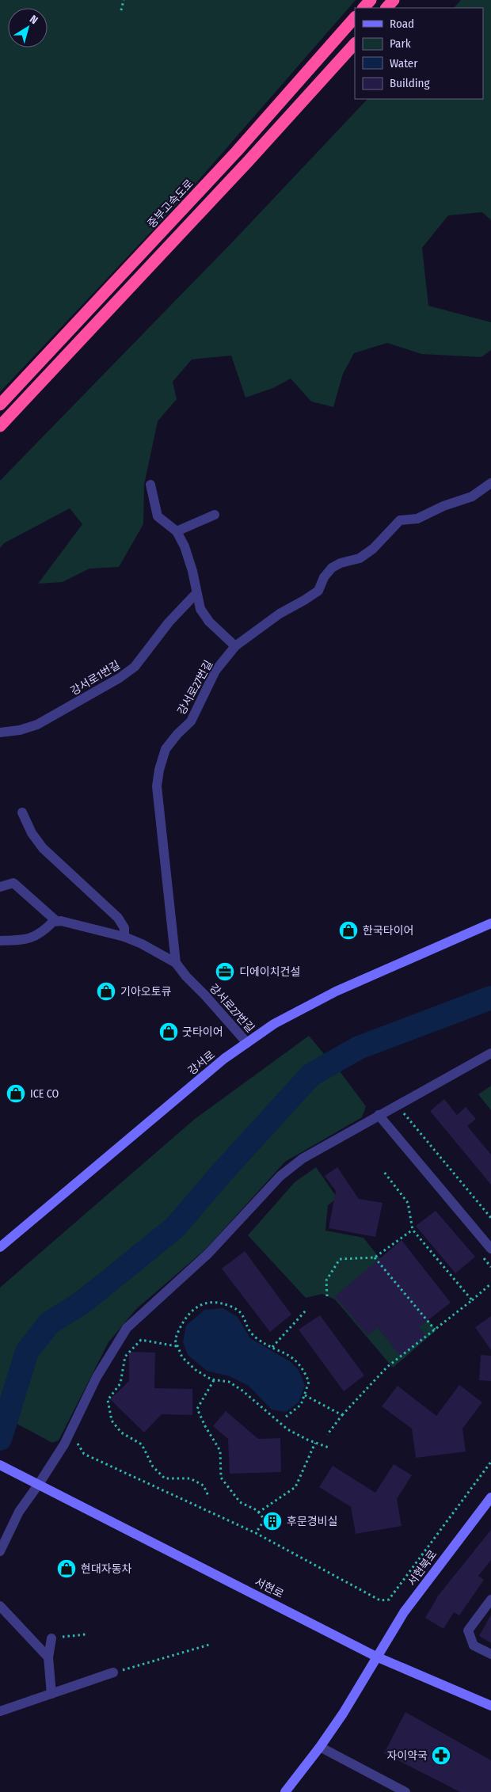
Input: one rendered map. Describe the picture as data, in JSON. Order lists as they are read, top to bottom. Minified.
{"streets":{"highway":["중부고속도로"],"street":["강서로1번길","강서로27번길","강서로","서현북로","서현로"]},"crossings":[["강서로27번길","강서로"],["서현북로","서현로"]],"places":{"shop":["한국타이어","기아오토큐","굿타이어","ICE CO","현대자동차"],"office":["디에이치건설"],"building":["후문경비실"],"pharmacy":["자이약국"]},"legend":["Road","Park","Water","Building"],"north":"top right"}
